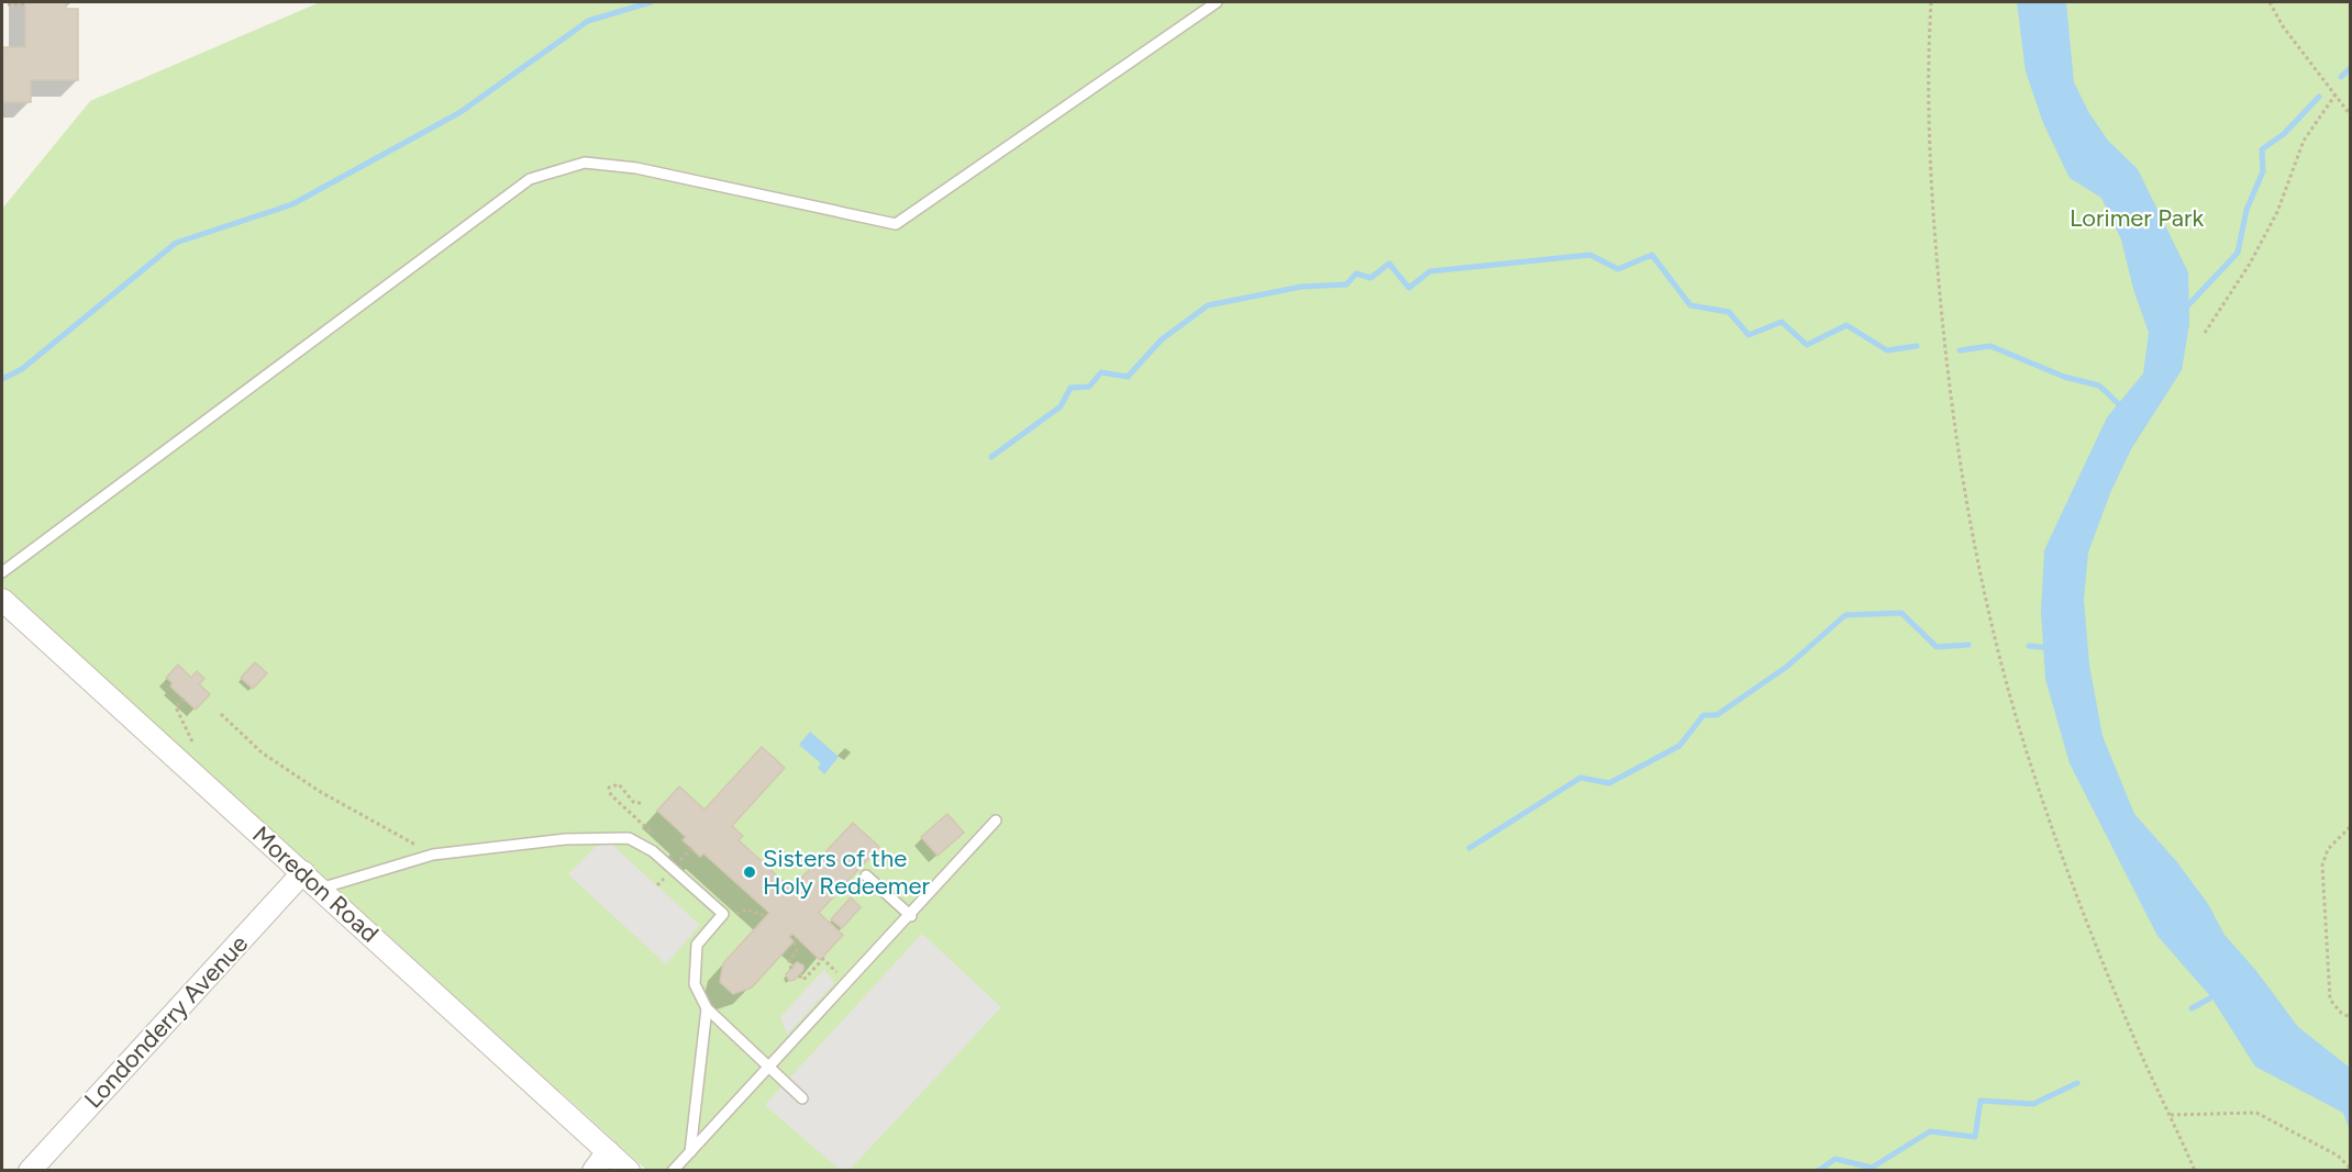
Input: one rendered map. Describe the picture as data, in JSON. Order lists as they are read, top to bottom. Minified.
{"streets":{"street":["Moredon Road","Londonderry Avenue"]},"crossings":[["Moredon Road","Londonderry Avenue"]],"parks":["Lorimer Park"],"places":["Sisters of the Holy Redeemer"]}
